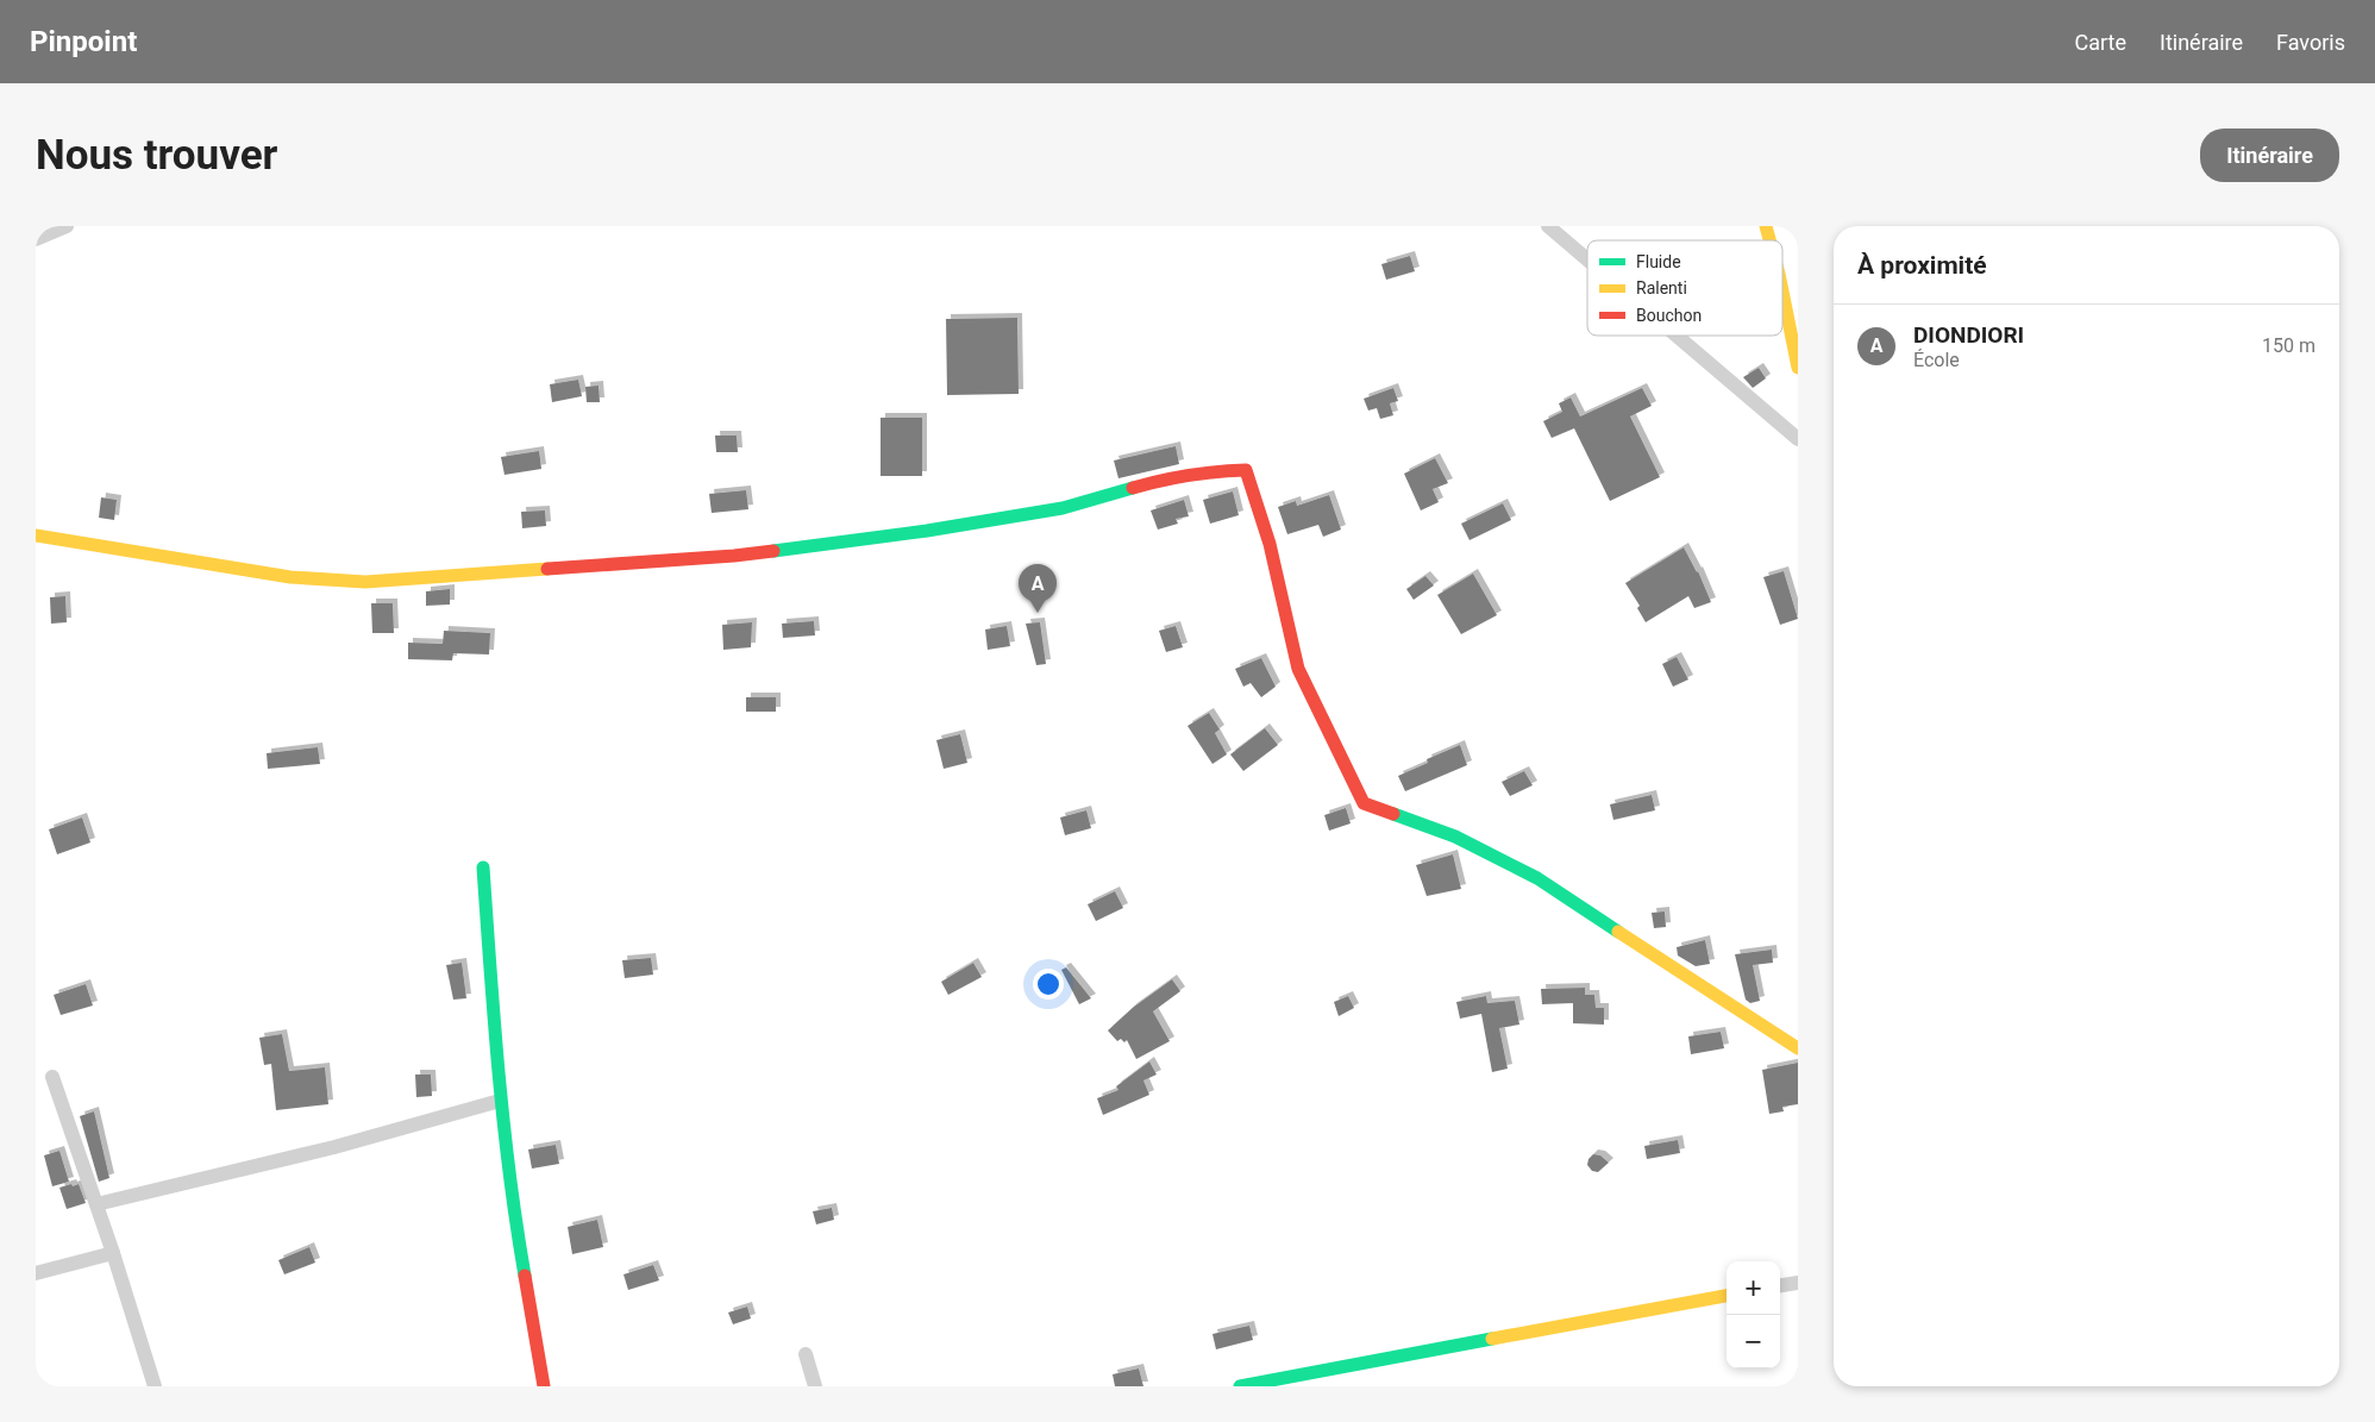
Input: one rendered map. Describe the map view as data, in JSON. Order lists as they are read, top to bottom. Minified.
{"legend":["Fluide","Ralenti","Bouchon"],"page":{"header":"Pinpoint","nav":["Carte","Itinéraire","Favoris"],"buttons":"Itinéraire","title":"Nous trouver","heading":"À proximité","list":[{"mark":"A","name":"DIONDIORI","note":"École","value":"150 m"}],"pins":"A","map_buttons":["+","−"]}}
